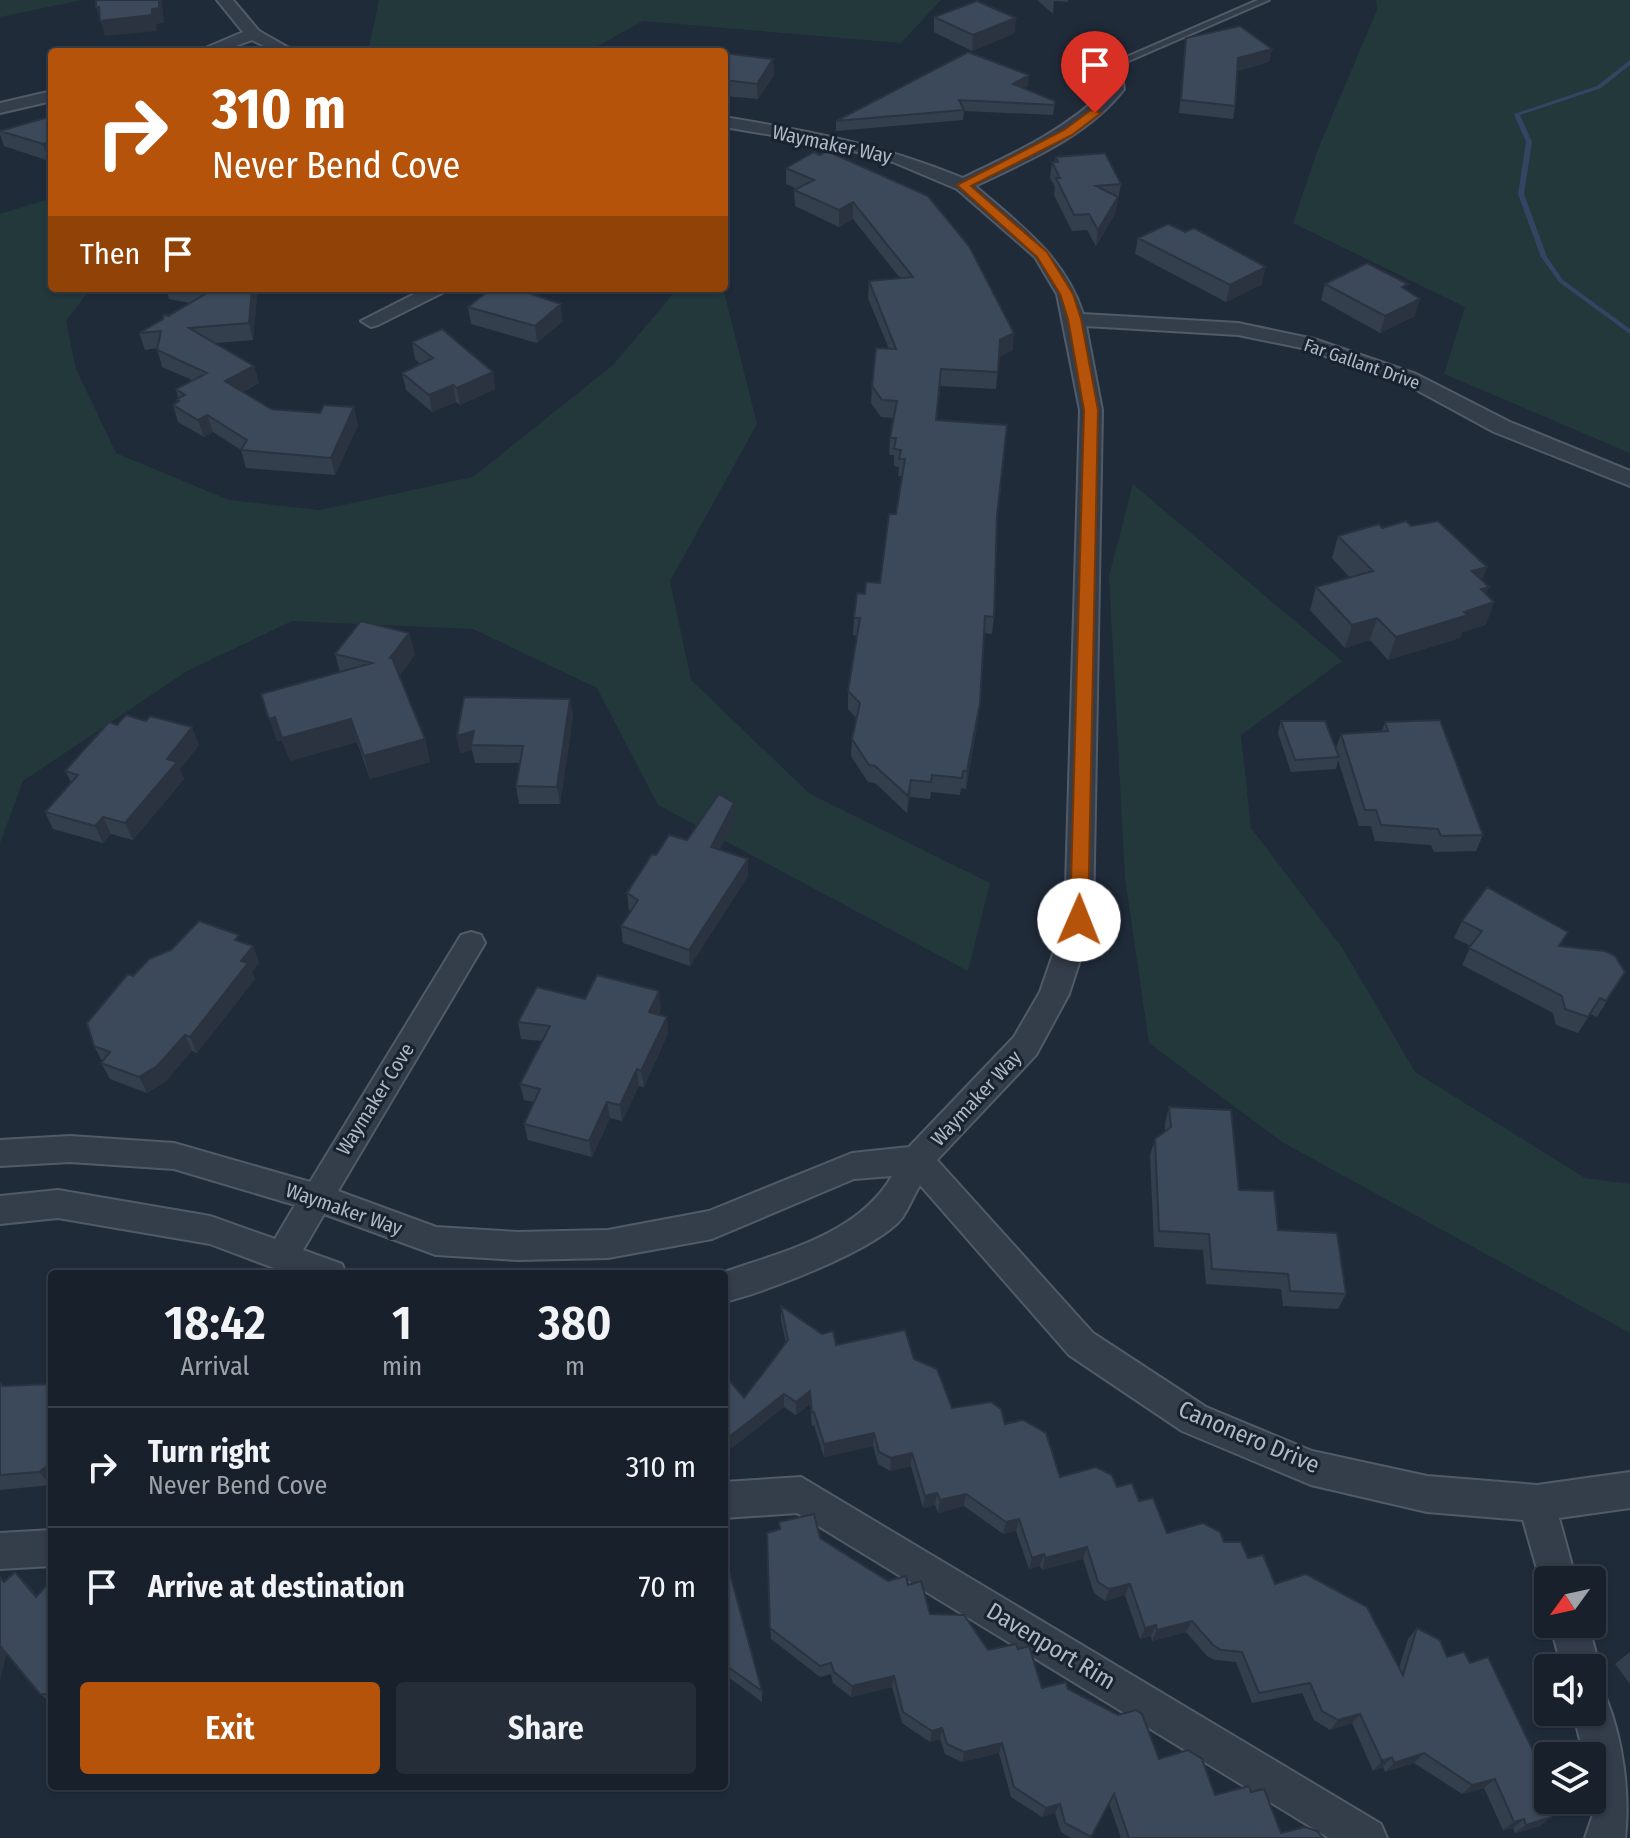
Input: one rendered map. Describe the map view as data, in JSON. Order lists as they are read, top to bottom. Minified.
{"streets":{"street":["Waymaker Way","Far Gallant Drive","Waymaker Cove","Canonero Drive","Davenport Rim"]},"crossings":[["Waymaker Way","Far Gallant Drive"],["Waymaker Way","Waymaker Cove"],["Waymaker Way","Canonero Drive"]],"north":"bottom left","page":{"turn":["310 m","Never Bend Cove"],"then":"Then","eta":["18:42","Arrival","1","min","380","m"],"list":[{"name":"Turn right","note":"Never Bend Cove","value":"310 m"},{"name":"Arrive at destination","value":"70 m"}],"buttons":["Exit","Share"]}}
